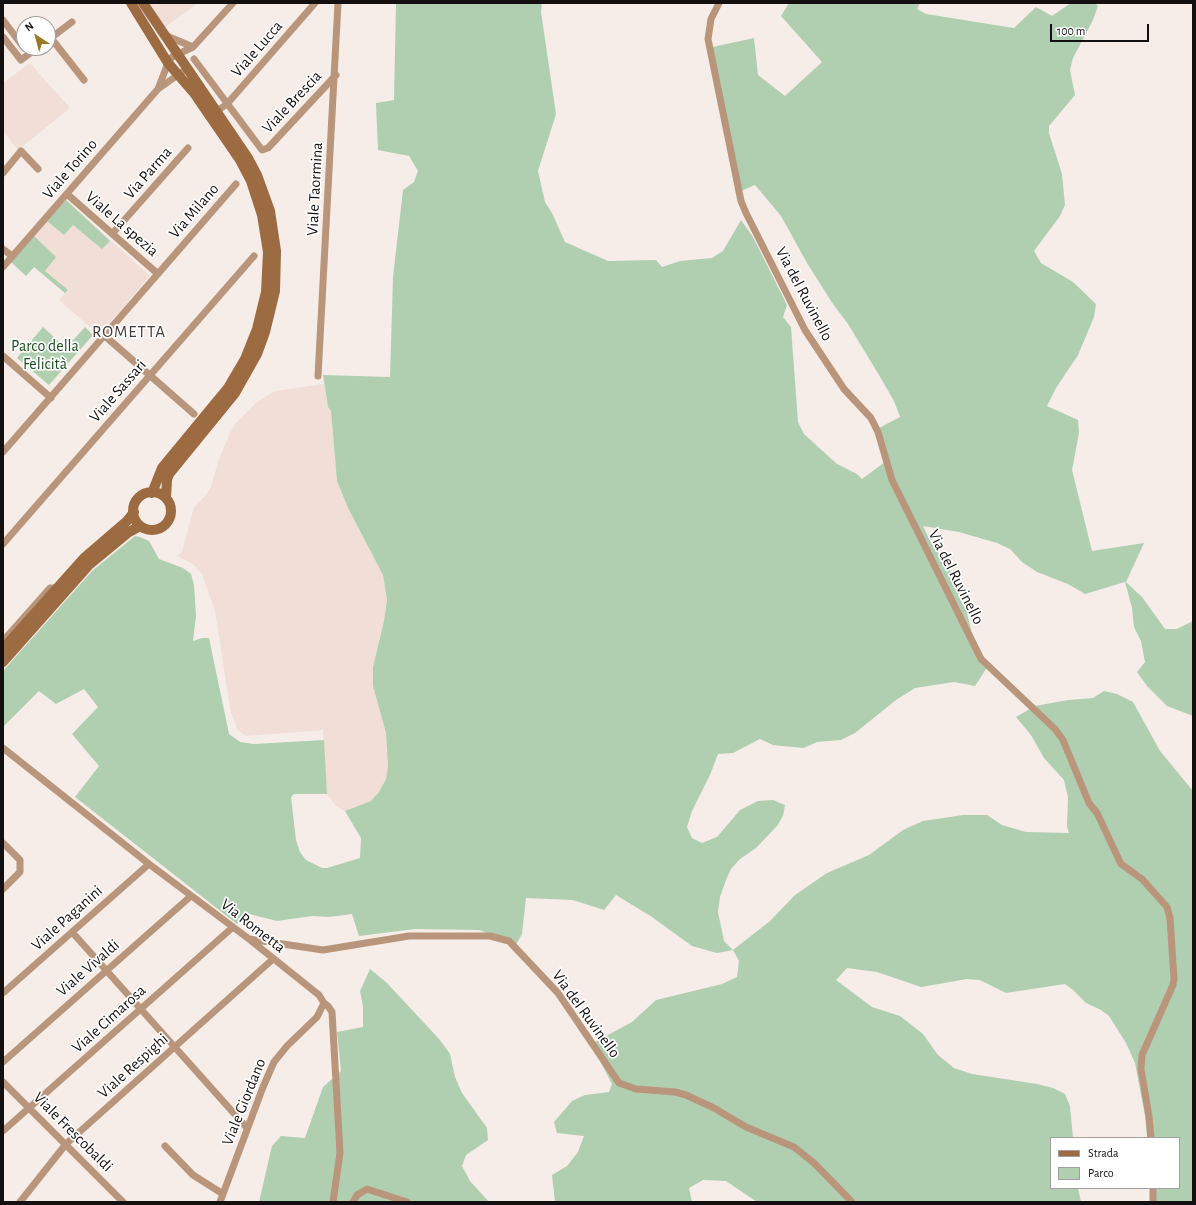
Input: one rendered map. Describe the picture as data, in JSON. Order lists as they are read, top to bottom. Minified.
{"streets":{"street":["Viale Lucca","Viale Brescia","Viale Torino","Via Parma","Viale Taormina","Via Milano","Viale La spezia","Via del Ruvinello","Viale Sassari","Viale Paganini","Via Rometta","Viale Vivaldi","Viale Cimarosa","Viale Respighi","Viale Giordano","Viale Frescobaldi"]},"crossings":[["Viale Lucca","Viale Brescia"],["Viale Brescia","Viale Taormina"],["Viale Torino","Viale La spezia"],["Via Parma","Viale La spezia"],["Via Milano","Viale La spezia"],["Via del Ruvinello","Via Rometta"],["Viale Paganini","Via Rometta"],["Via Rometta","Viale Vivaldi"],["Via Rometta","Viale Cimarosa"],["Via Rometta","Viale Respighi"],["Via Rometta","Viale Giordano"],["Viale Cimarosa","Viale Frescobaldi"],["Viale Respighi","Viale Frescobaldi"]],"districts":["ROMETTA"],"parks":["Parco della Felicità"],"legend":["Strada","Parco"],"scale_bar":"100 m","north":"top left"}
